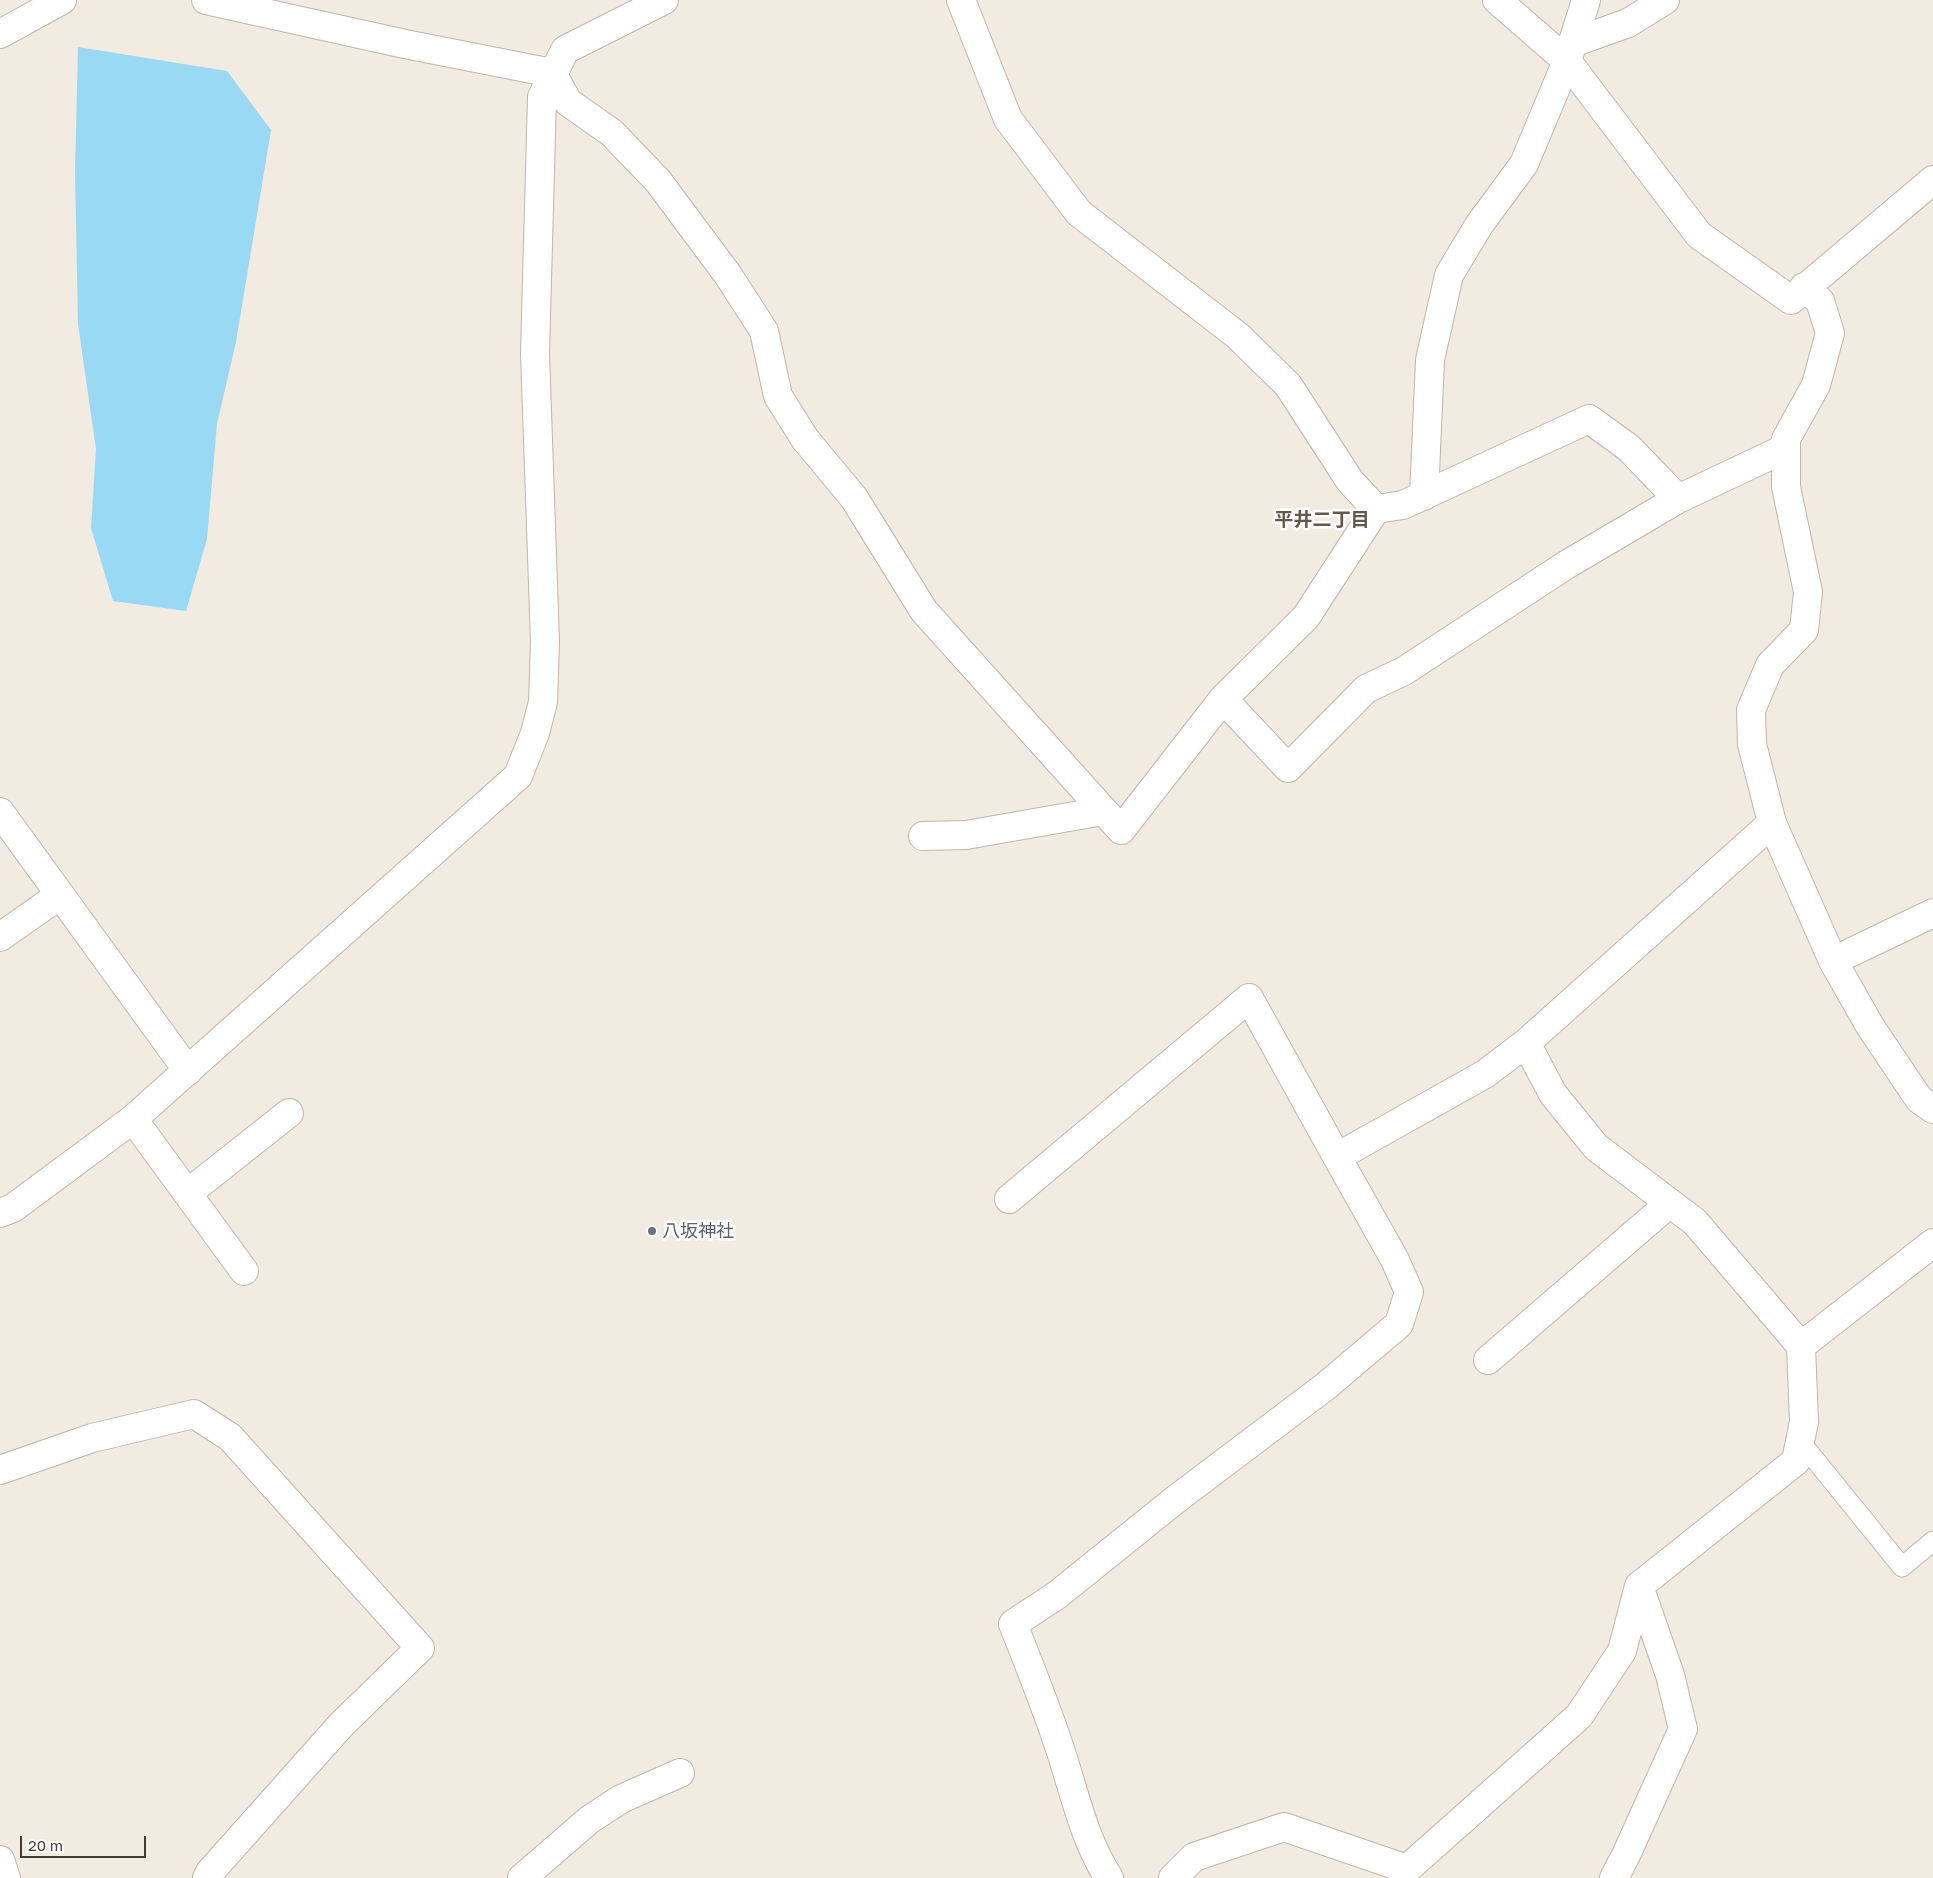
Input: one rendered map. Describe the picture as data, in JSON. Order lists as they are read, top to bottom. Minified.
{"districts":["平井二丁目"],"places":["八坂神社"],"scale_bar":"20 m"}
